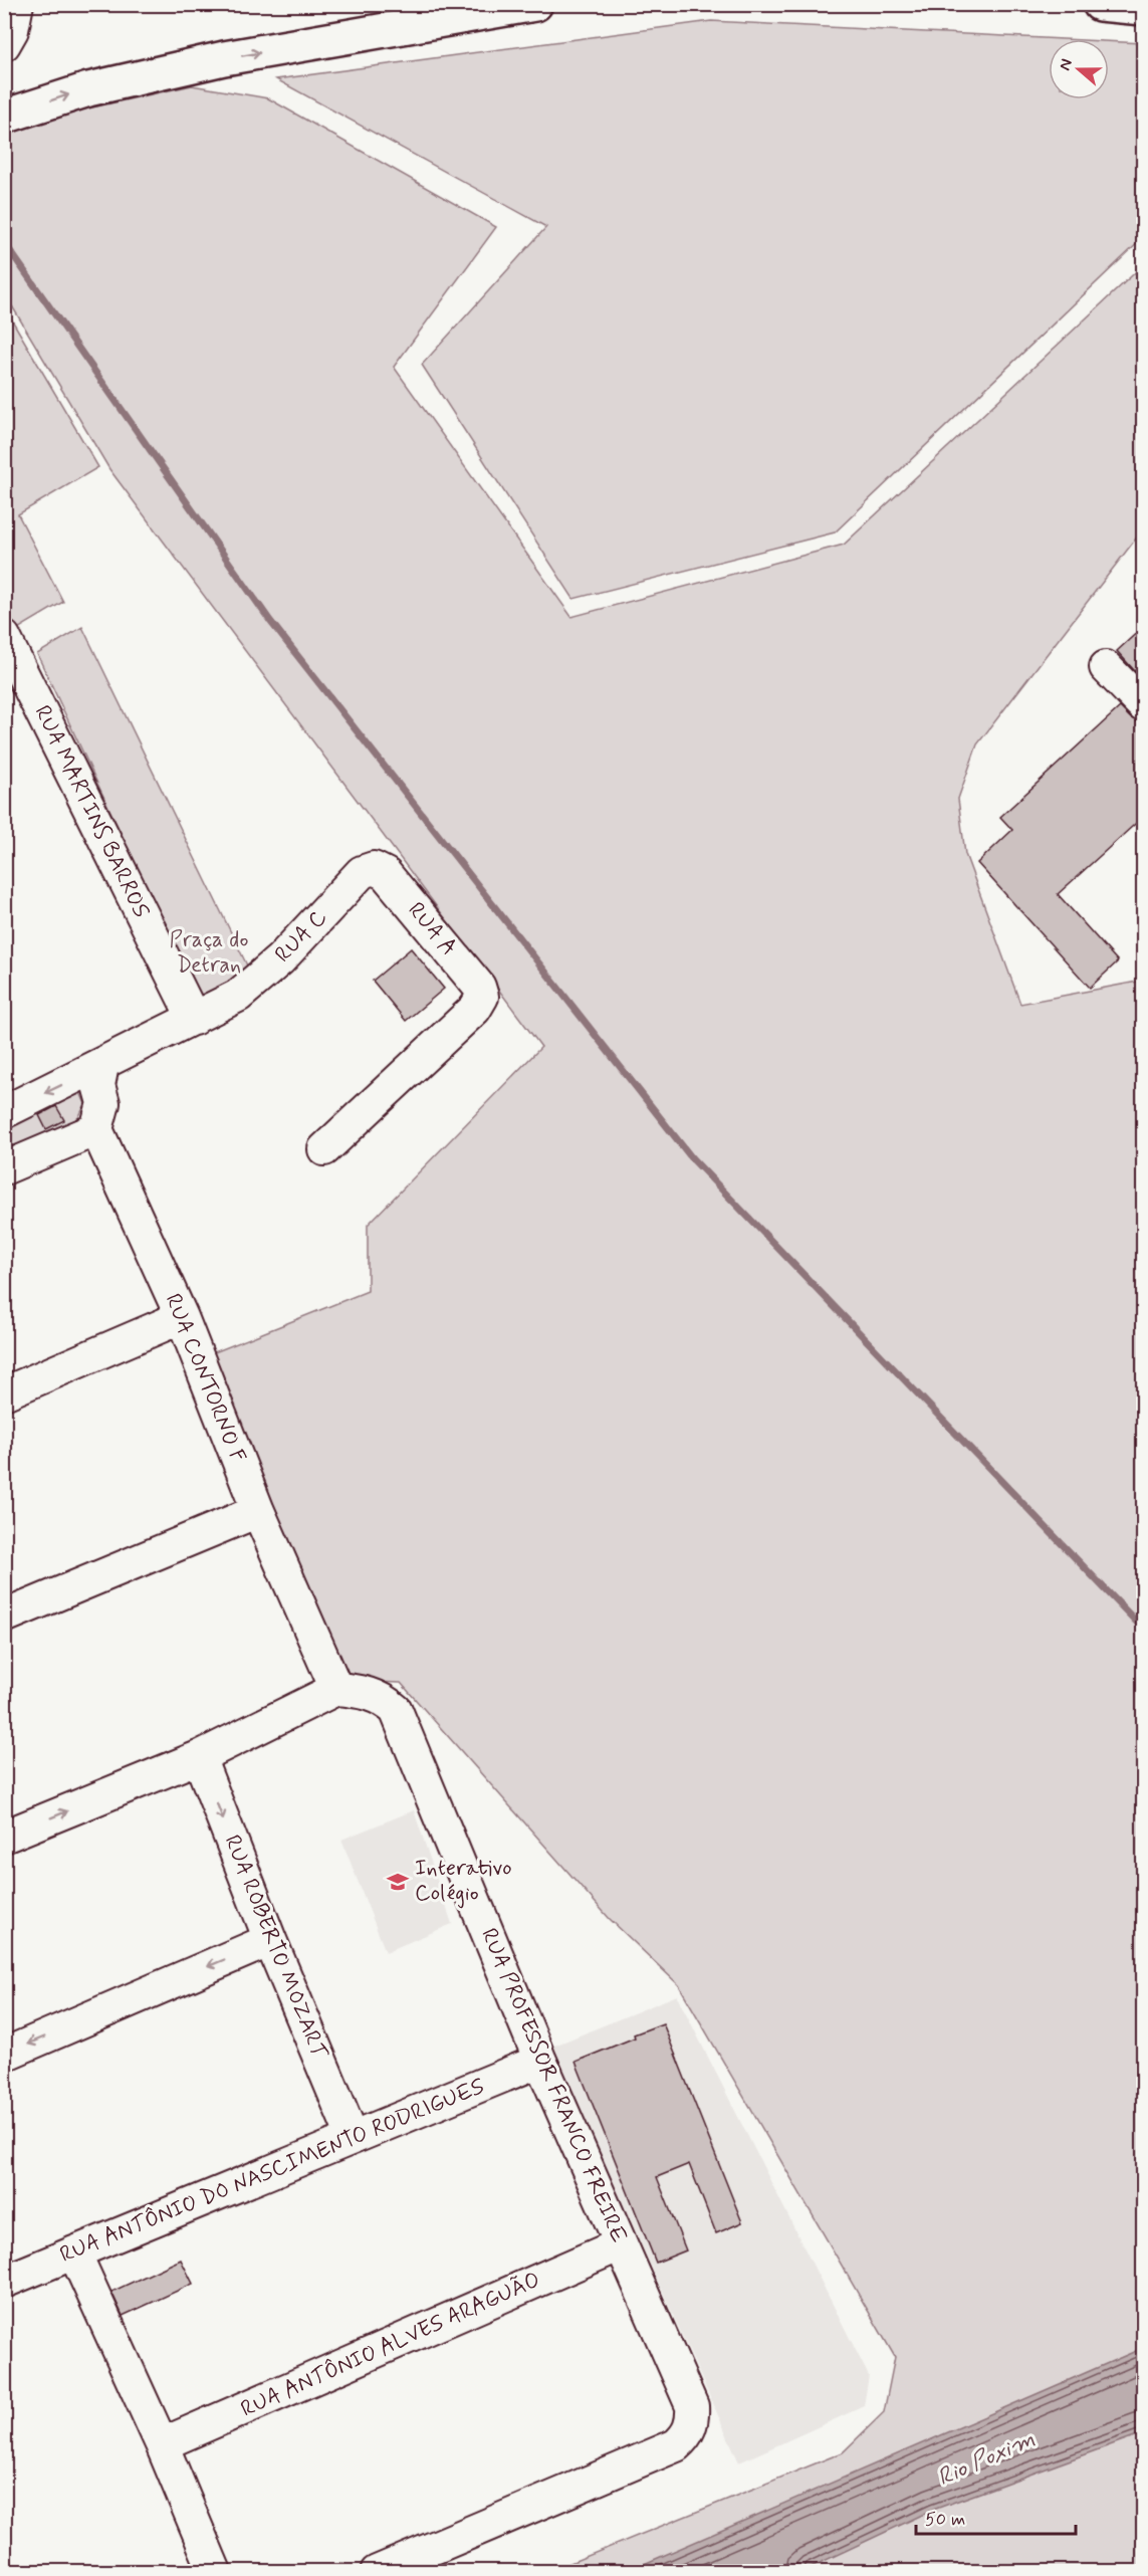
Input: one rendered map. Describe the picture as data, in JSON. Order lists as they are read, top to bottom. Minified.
{"streets":{"street":["RUA MARTINS BARROS","RUA A","RUA C","RUA CONTORNO F","RUA ROBERTO MOZART","RUA PROFESSOR FRANCO FREIRE","RUA ANTÔNIO DO NASCIMENTO RODRIGUES","RUA ANTÔNIO ALVES ARAGUÃO"]},"crossings":[["RUA MARTINS BARROS","RUA C"],["RUA A","RUA C"],["RUA CONTORNO F","RUA PROFESSOR FRANCO FREIRE"],["RUA ROBERTO MOZART","RUA ANTÔNIO DO NASCIMENTO RODRIGUES"],["RUA PROFESSOR FRANCO FREIRE","RUA ANTÔNIO DO NASCIMENTO RODRIGUES"],["RUA PROFESSOR FRANCO FREIRE","RUA ANTÔNIO ALVES ARAGUÃO"]],"one_way":["RUA ROBERTO MOZART"],"water":["Rio Poxim"],"parks":["Praça do Detran"],"places":{"school or university":["Interativo Colégio"]},"scale_bar":"50 m","north":"left"}
